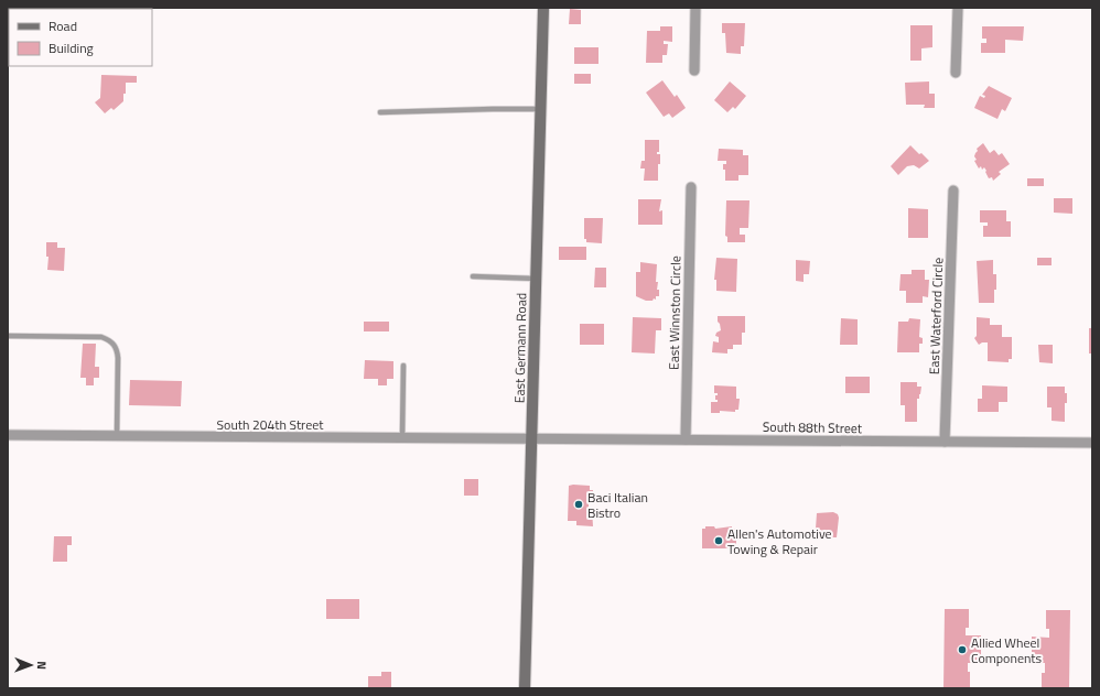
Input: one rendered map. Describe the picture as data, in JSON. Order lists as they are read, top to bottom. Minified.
{"streets":{"street":["East Winnston Circle","East Waterford Circle","East Germann Road","South 204th Street","South 88th Street"]},"crossings":[["East Winnston Circle","South 88th Street"],["East Waterford Circle","South 88th Street"],["East Germann Road","South 204th Street"],["East Germann Road","South 88th Street"],["South 204th Street","South 88th Street"]],"places":["Baci Italian Bistro","Allen's Automotive Towing & Repair","Allied Wheel Components"],"legend":["Road","Building"],"north":"right"}
